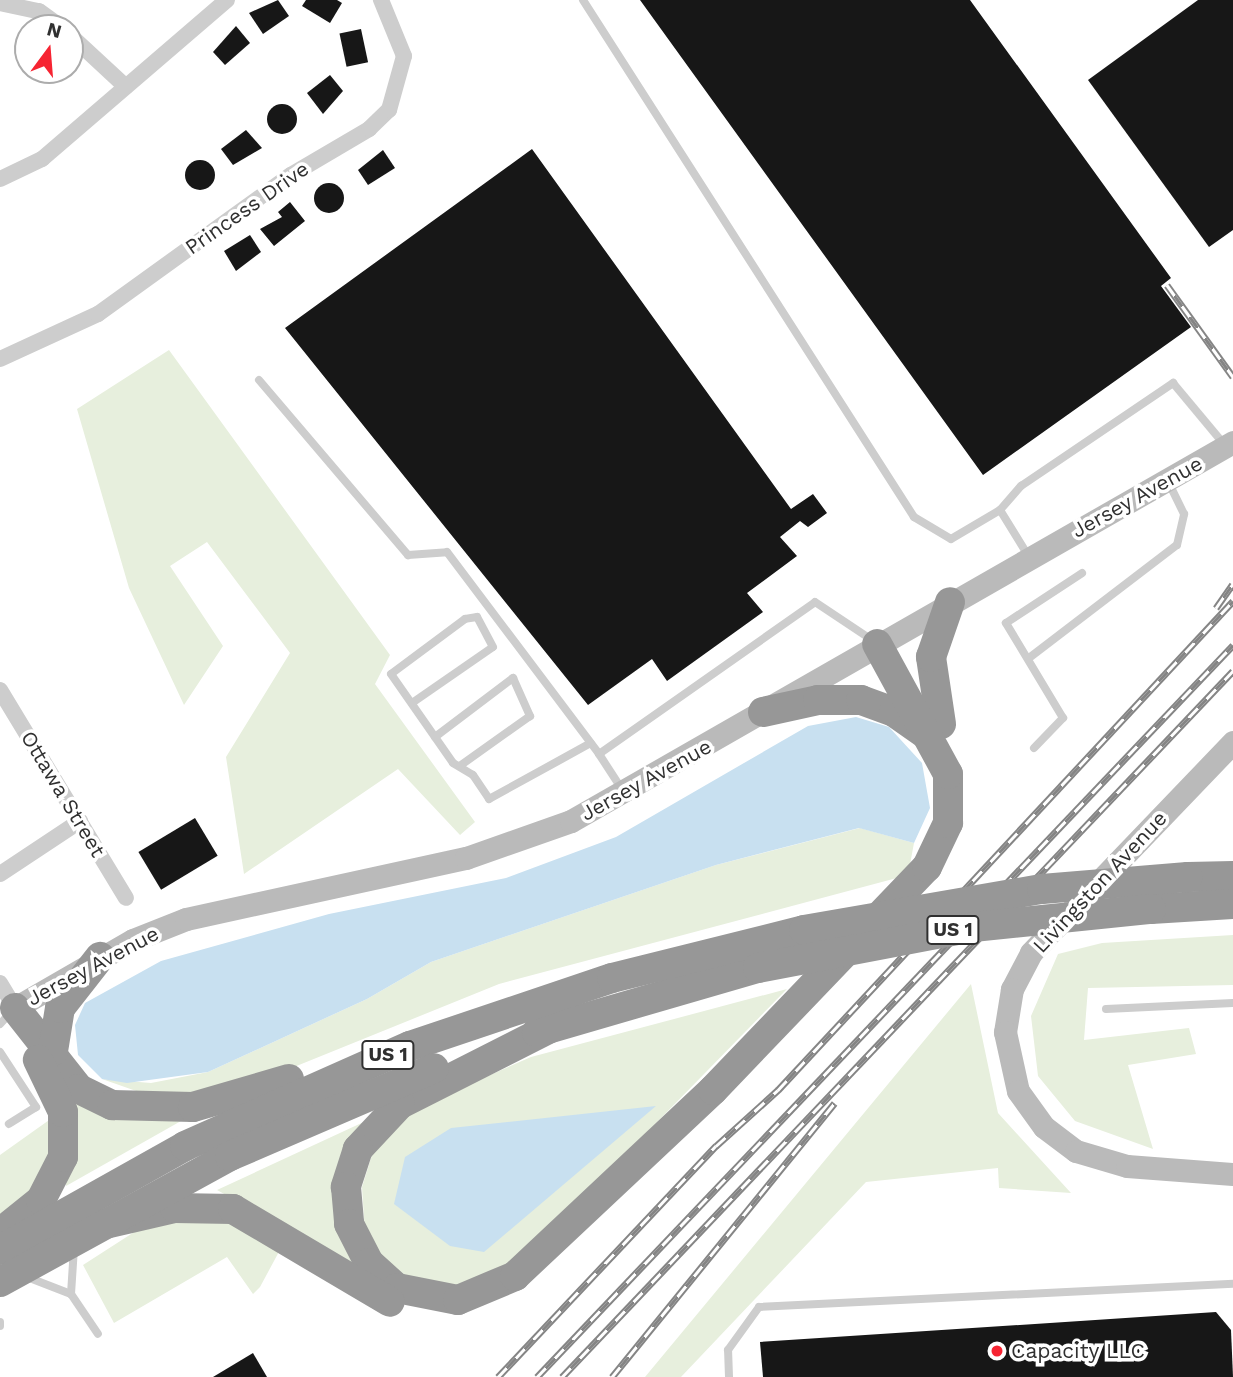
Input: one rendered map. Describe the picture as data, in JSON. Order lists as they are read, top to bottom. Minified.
{"streets":{"highway":["US 1"],"main road":["Jersey Avenue","Livingston Avenue"],"street":["Princess Drive","Ottawa Street"]},"places":["Capacity LLC"],"north":"top"}
